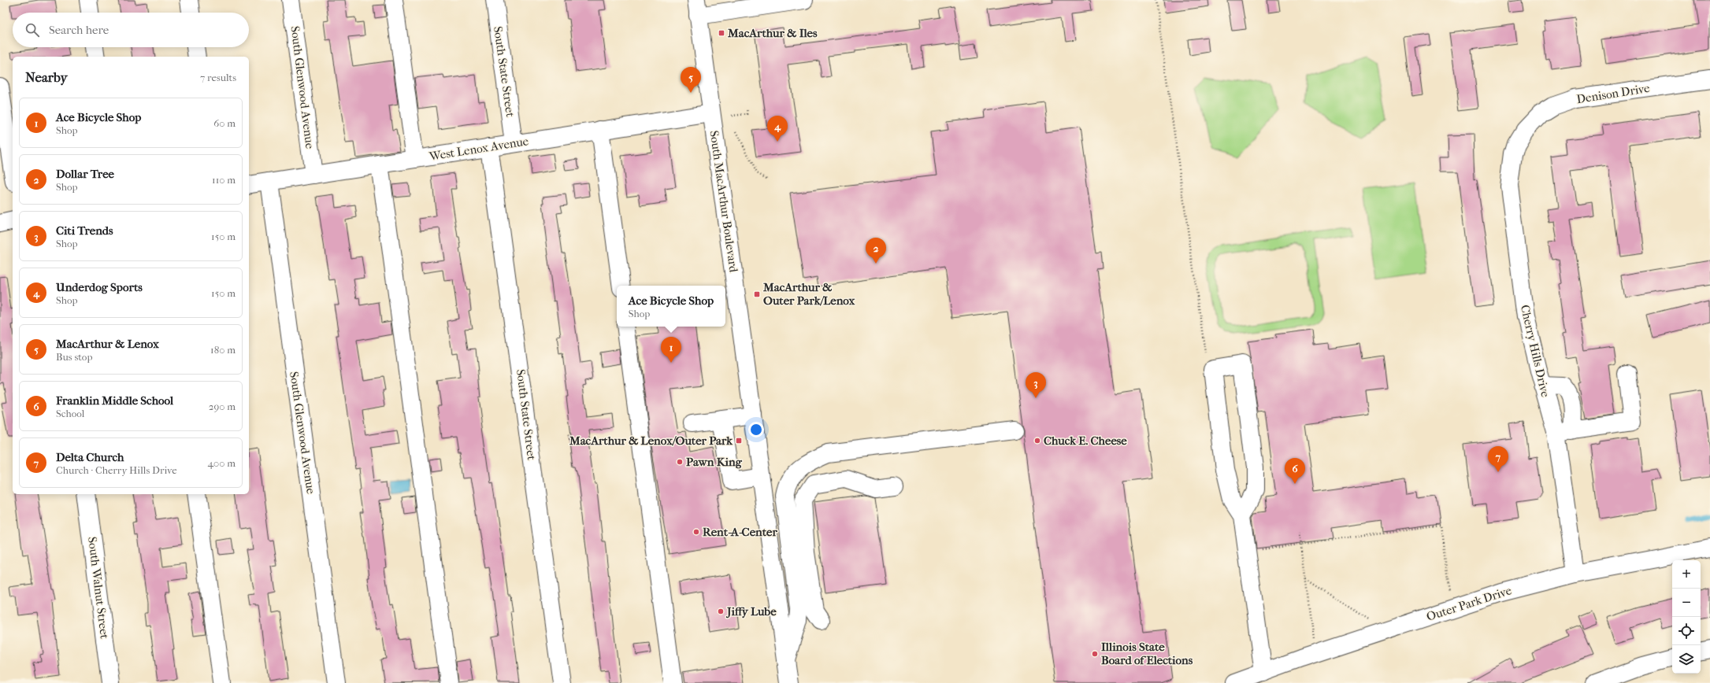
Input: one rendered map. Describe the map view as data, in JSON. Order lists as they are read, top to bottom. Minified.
{"streets":{"street":["South State Street","South Glenwood Avenue","Denison Drive","West Lenox Avenue","South MacArthur Boulevard","Cherry Hills Drive","South Walnut Street","Outer Park Drive"]},"crossings":[["South State Street","West Lenox Avenue"],["South Glenwood Avenue","West Lenox Avenue"],["Denison Drive","Cherry Hills Drive"],["West Lenox Avenue","South MacArthur Boulevard"],["Cherry Hills Drive","Outer Park Drive"]],"places":{"transit":["MacArthur & Iles","MacArthur & Outer Park/Lenox","MacArthur & Lenox/Outer Park"],"other":["Chuck E. Cheese","Pawn King","Rent-A-Center","Jiffy Lube","Illinois State Board of Elections"]},"page":{"search":"Search here","heading":["Nearby","7 results"],"pins":["5","4","2","1","3","7","6"],"list":[{"mark":"1","name":"Ace Bicycle Shop","note":"Shop","value":"60 m"},{"mark":"2","name":"Dollar Tree","note":"Shop","value":"110 m"},{"mark":"3","name":"Citi Trends","note":"Shop","value":"150 m"},{"mark":"4","name":"Underdog Sports","note":"Shop","value":"150 m"},{"mark":"5","name":"MacArthur & Lenox","note":"Bus stop","value":"180 m"},{"mark":"6","name":"Franklin Middle School","note":"School","value":"290 m"},{"mark":"7","name":"Delta Church","note":"Church · Cherry Hills Drive","value":"400 m"}],"popup":["Ace Bicycle Shop","Shop"],"map_buttons":["+","−"]}}
